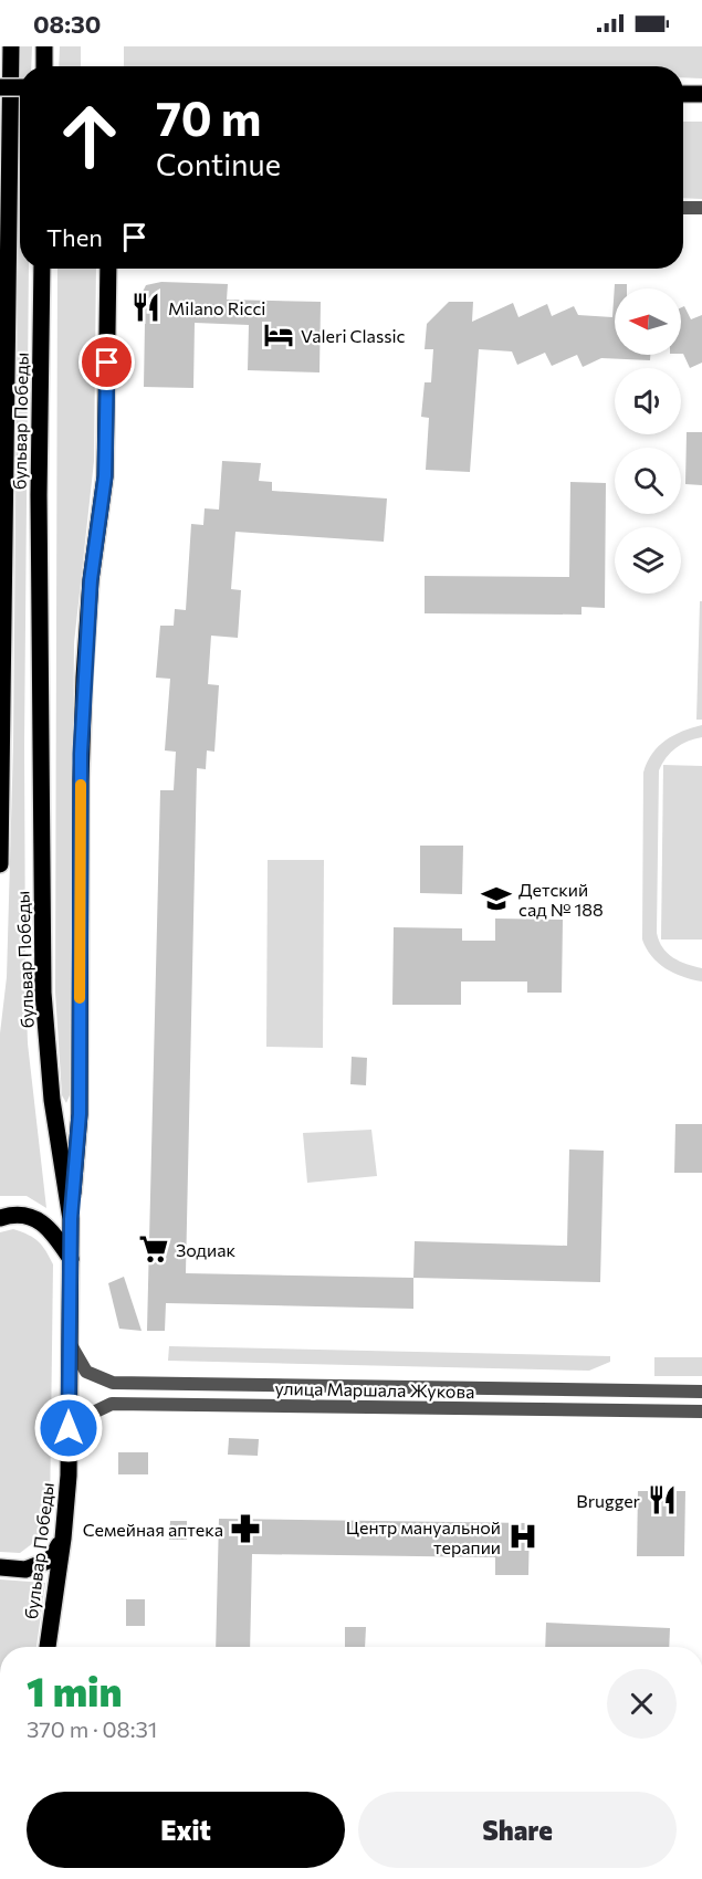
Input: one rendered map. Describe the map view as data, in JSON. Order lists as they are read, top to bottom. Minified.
{"streets":{"main road":["бульвар Победы"],"street":["улица Маршала Жукова"]},"crossings":[["бульвар Победы","улица Маршала Жукова"]],"places":{"restaurant":["Milano Ricci","Brugger"],"hotel":["Valeri Classic"],"school or university":["Детский сад № 188"],"supermarket":["Зодиак"],"pharmacy":["Семейная аптека"],"hospital":["Центр мануальной терапии"]},"north":"left","page":{"status":"08:30","turn":["70 m","Continue"],"then":"Then","heading":["1 min","370 m · 08:31"],"buttons":["Exit","Share"]}}
